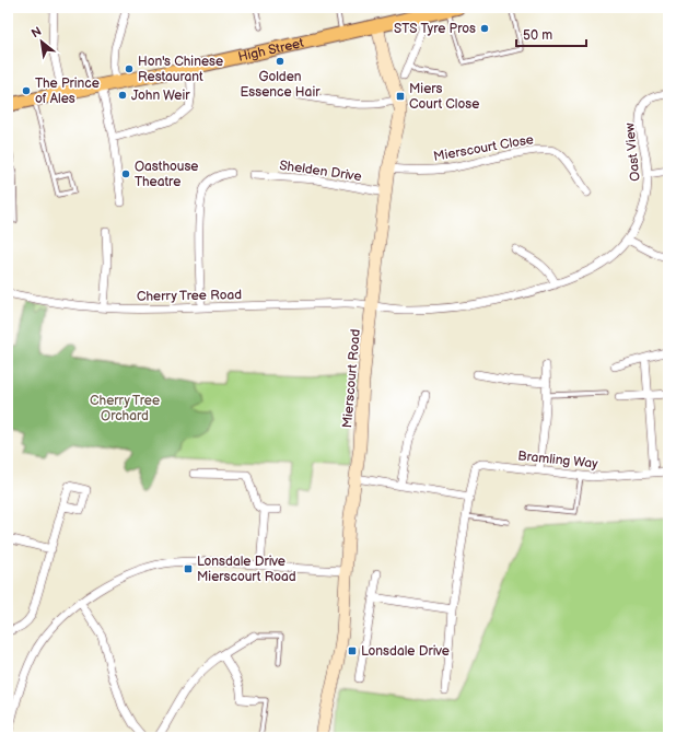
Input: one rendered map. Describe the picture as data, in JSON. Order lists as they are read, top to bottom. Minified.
{"streets":{"main road":["High Street"],"street":["Mierscourt Close","Oast View","Shelden Drive","Cherry Tree Road","Mierscourt Road","Bramling Way"]},"crossings":[["High Street","Mierscourt Road"],["Mierscourt Close","Mierscourt Road"],["Oast View","Cherry Tree Road"],["Oast View","Mierscourt Road"],["Shelden Drive","Mierscourt Road"],["Cherry Tree Road","Mierscourt Road"]],"parks":["Cherry Tree Orchard"],"places":{"other":["STS Tyre Pros","Golden Essence Hair","Hon's Chinese Restaurant","The Prince of Ales","John Weir","Oasthouse Theatre"],"transit":["Miers Court Close","Lonsdale Drive Mierscourt Road","Lonsdale Drive"]},"scale_bar":"50 m","north":"top left"}
